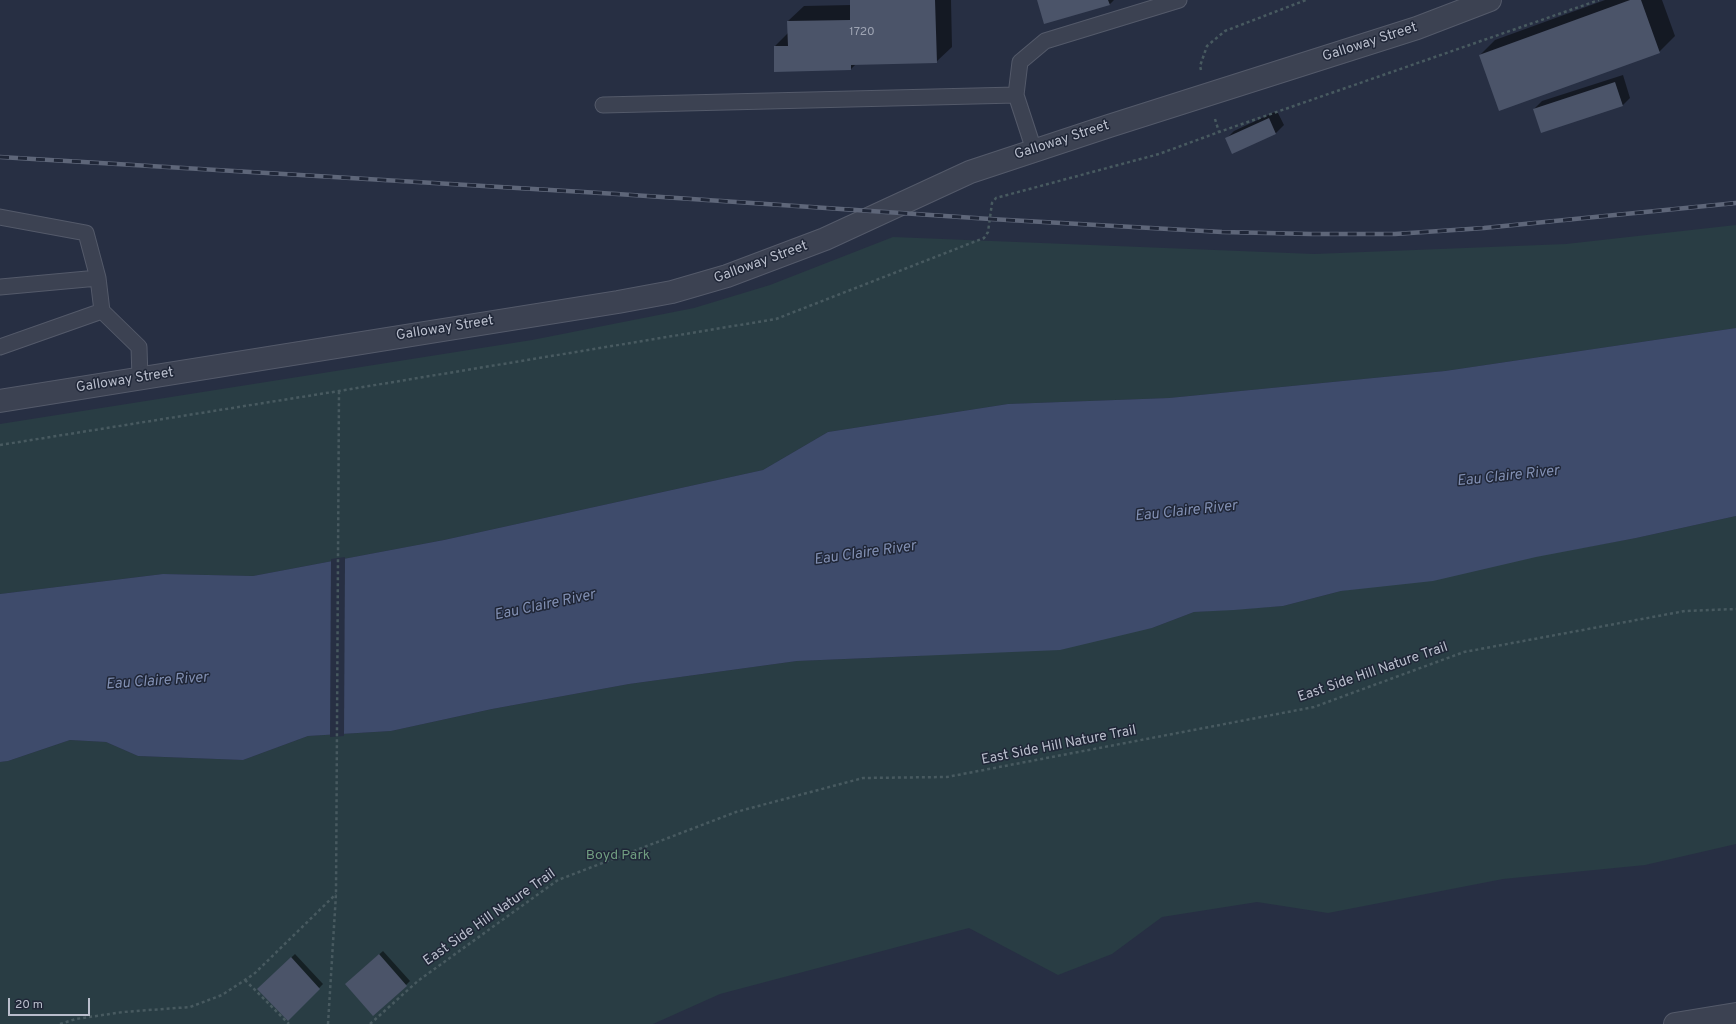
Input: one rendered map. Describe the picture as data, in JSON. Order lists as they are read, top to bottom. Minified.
{"streets":{"street":["Galloway Street"],"path":["East Side Hill Nature Trail"]},"water":["Eau Claire River"],"parks":["Boyd Park"],"house_numbers":["1720"],"scale_bar":"20 m"}
